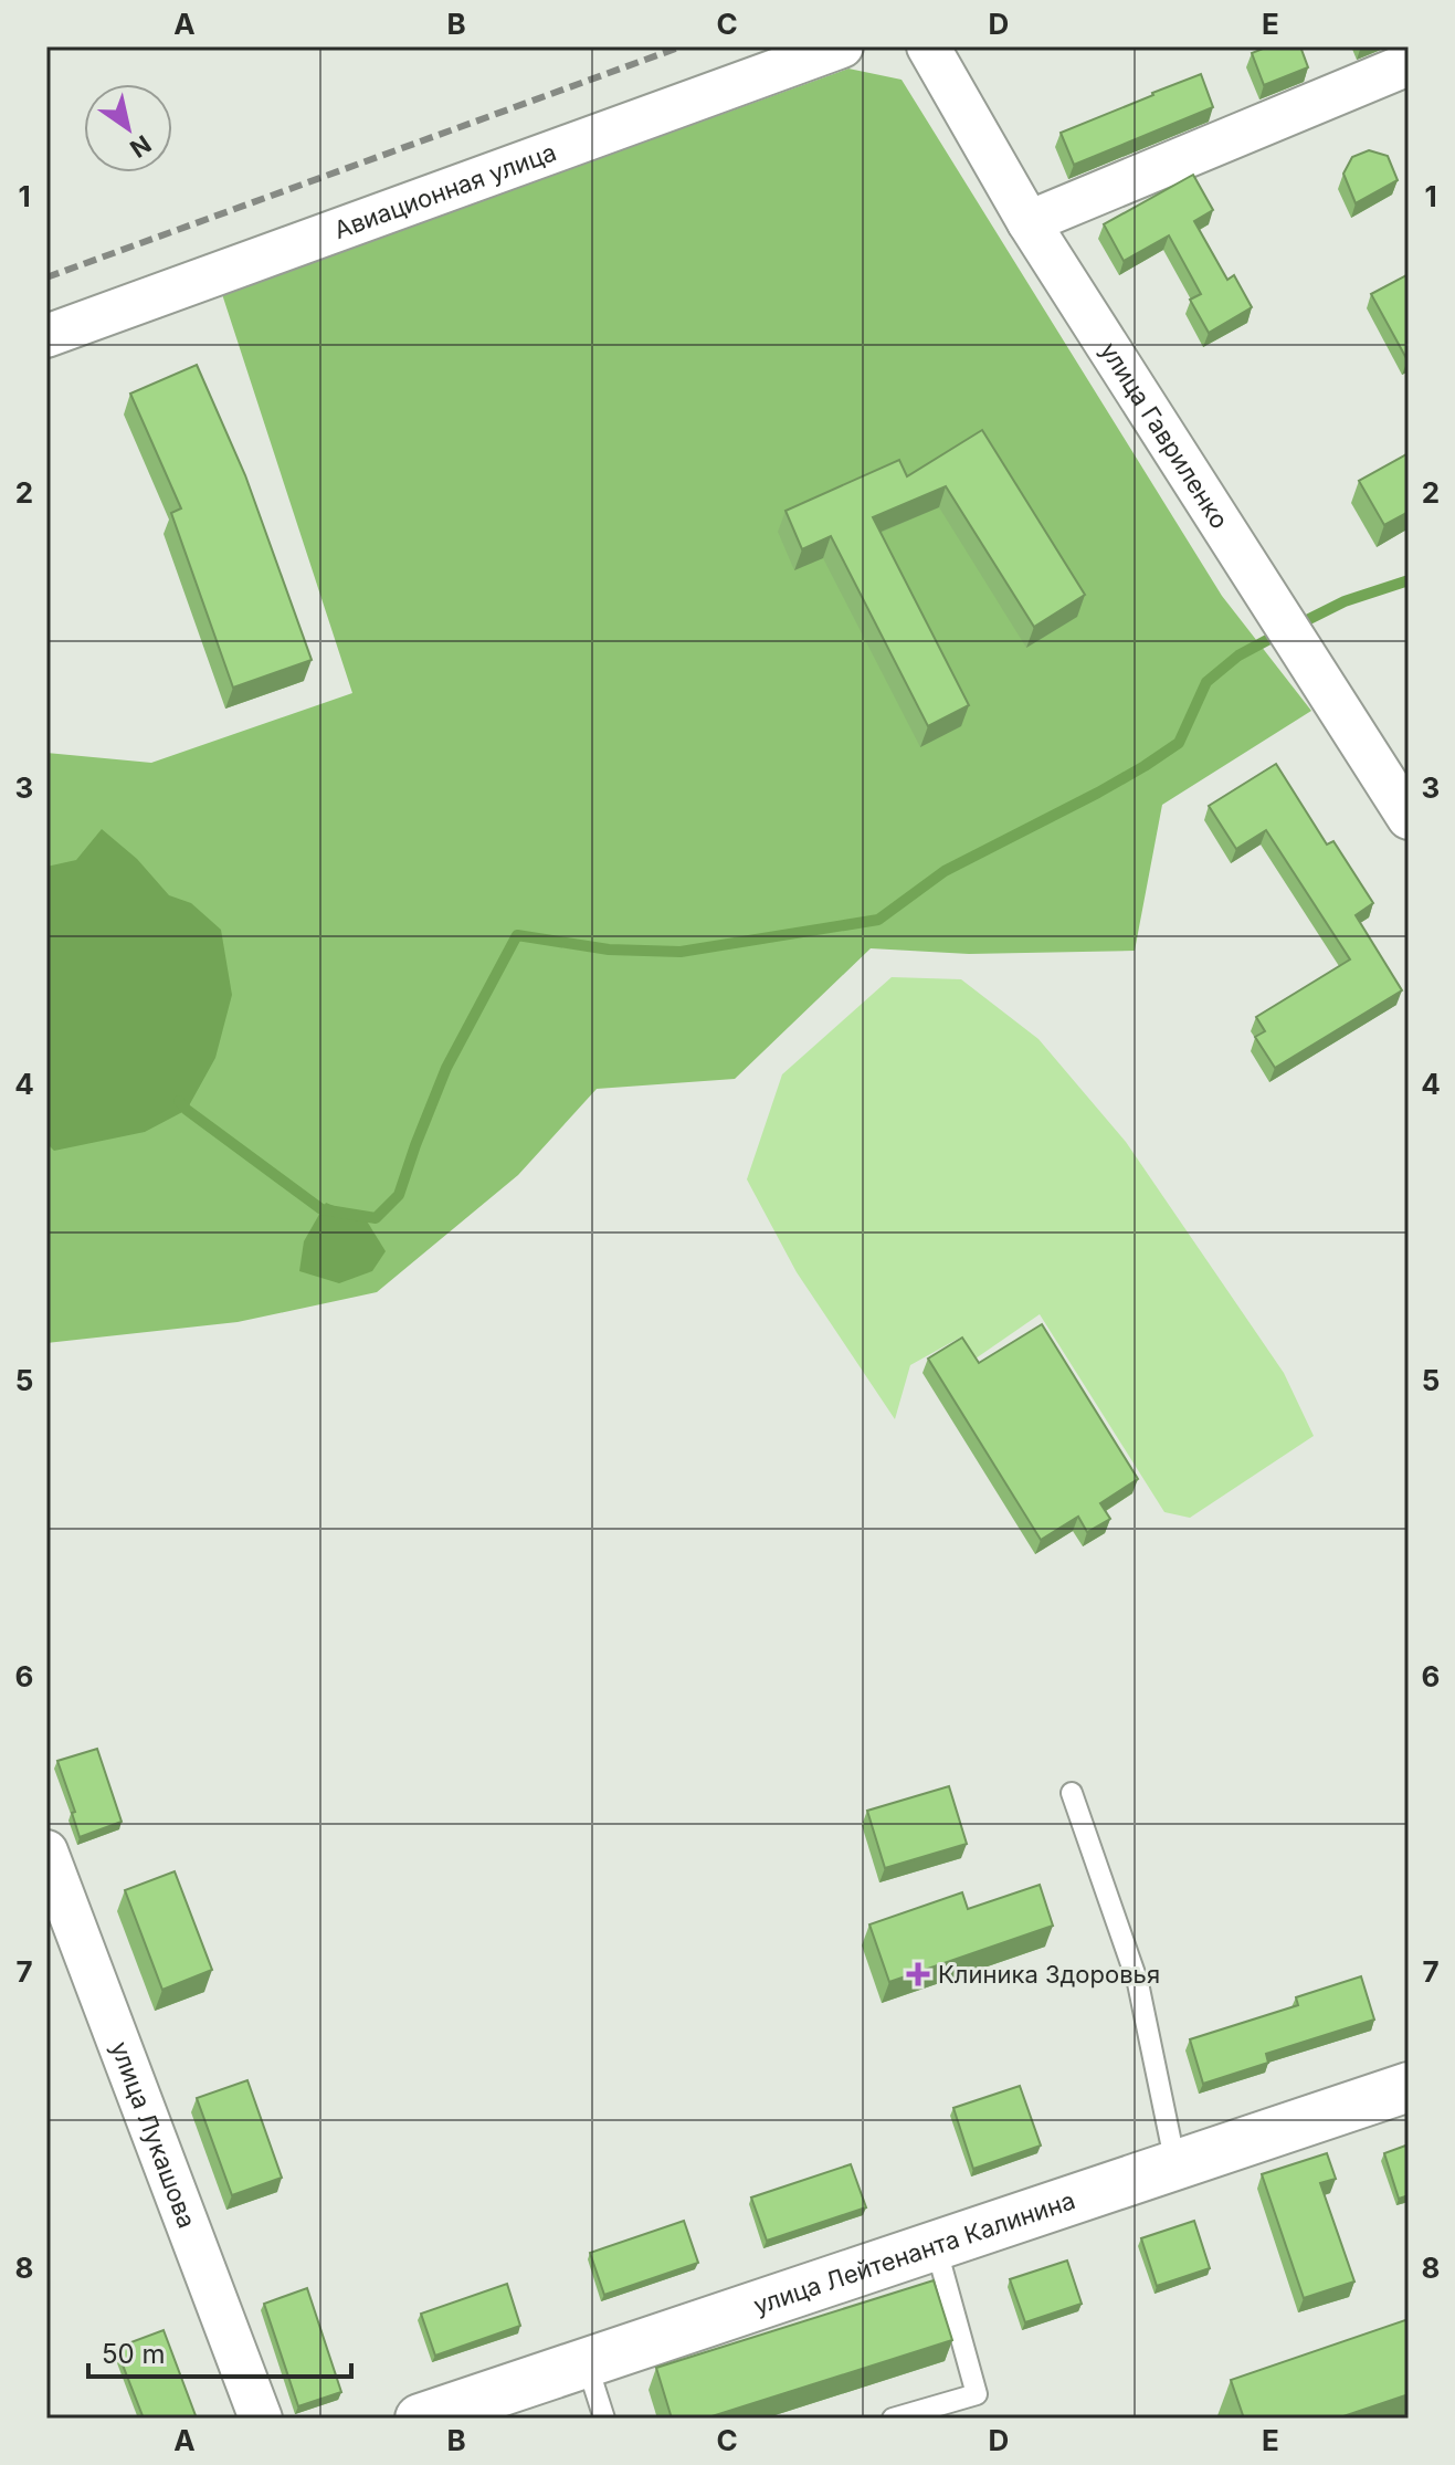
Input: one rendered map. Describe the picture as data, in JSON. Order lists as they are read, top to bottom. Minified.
{"streets":{"main road":["улица Лейтенанта Калинина"],"street":["Авиационная улица","улица Гавриленко","улица Лукашова"]},"places":{"health":["Клиника Здоровья"]},"scale_bar":"50 m","north":"bottom right","grid":{"columns":["A","B","C","D","E"],"rows":["1","2","3","4","5","6","7","8"]}}
